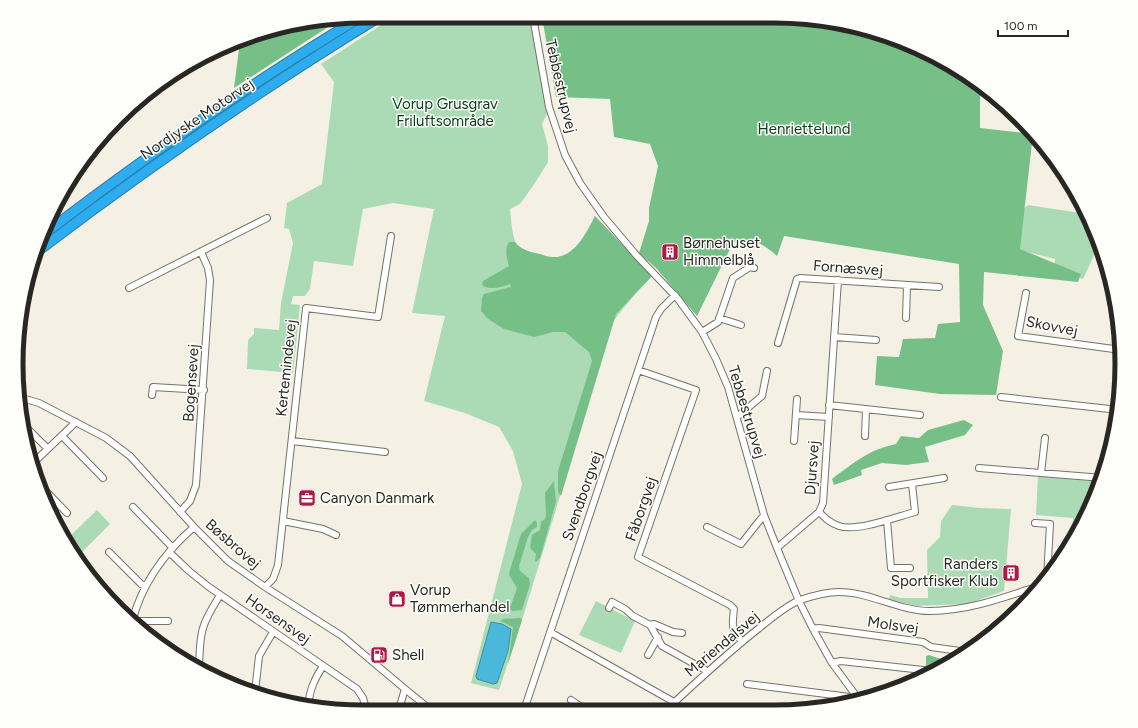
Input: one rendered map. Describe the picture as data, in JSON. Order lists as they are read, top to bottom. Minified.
{"streets":{"highway":["Nordjyske Motorvej"],"street":["Tebbestrupvej","Fornæsvej","Skovvej","Kertemindevej","Bogensevej","Djursvej","Svendborgvej","Fåborgvej","Bøsbrovej","Horsensvej","Molsvej","Mariendalsvej"]},"crossings":[["Tebbestrupvej","Djursvej"],["Tebbestrupvej","Svendborgvej"],["Tebbestrupvej","Molsvej"],["Tebbestrupvej","Mariendalsvej"],["Fornæsvej","Djursvej"],["Kertemindevej","Bøsbrovej"],["Bogensevej","Bøsbrovej"],["Svendborgvej","Fåborgvej"],["Fåborgvej","Mariendalsvej"]],"parks":["Vorup Grusgrav Friluftsområde","Henriettelund"],"places":{"building":["Børnehuset Himmelblå","Randers Sportfisker Klub"],"office":["Canyon Danmark"],"shop":["Vorup Tømmerhandel"],"fuel station":["Shell"]},"scale_bar":"100 m"}
